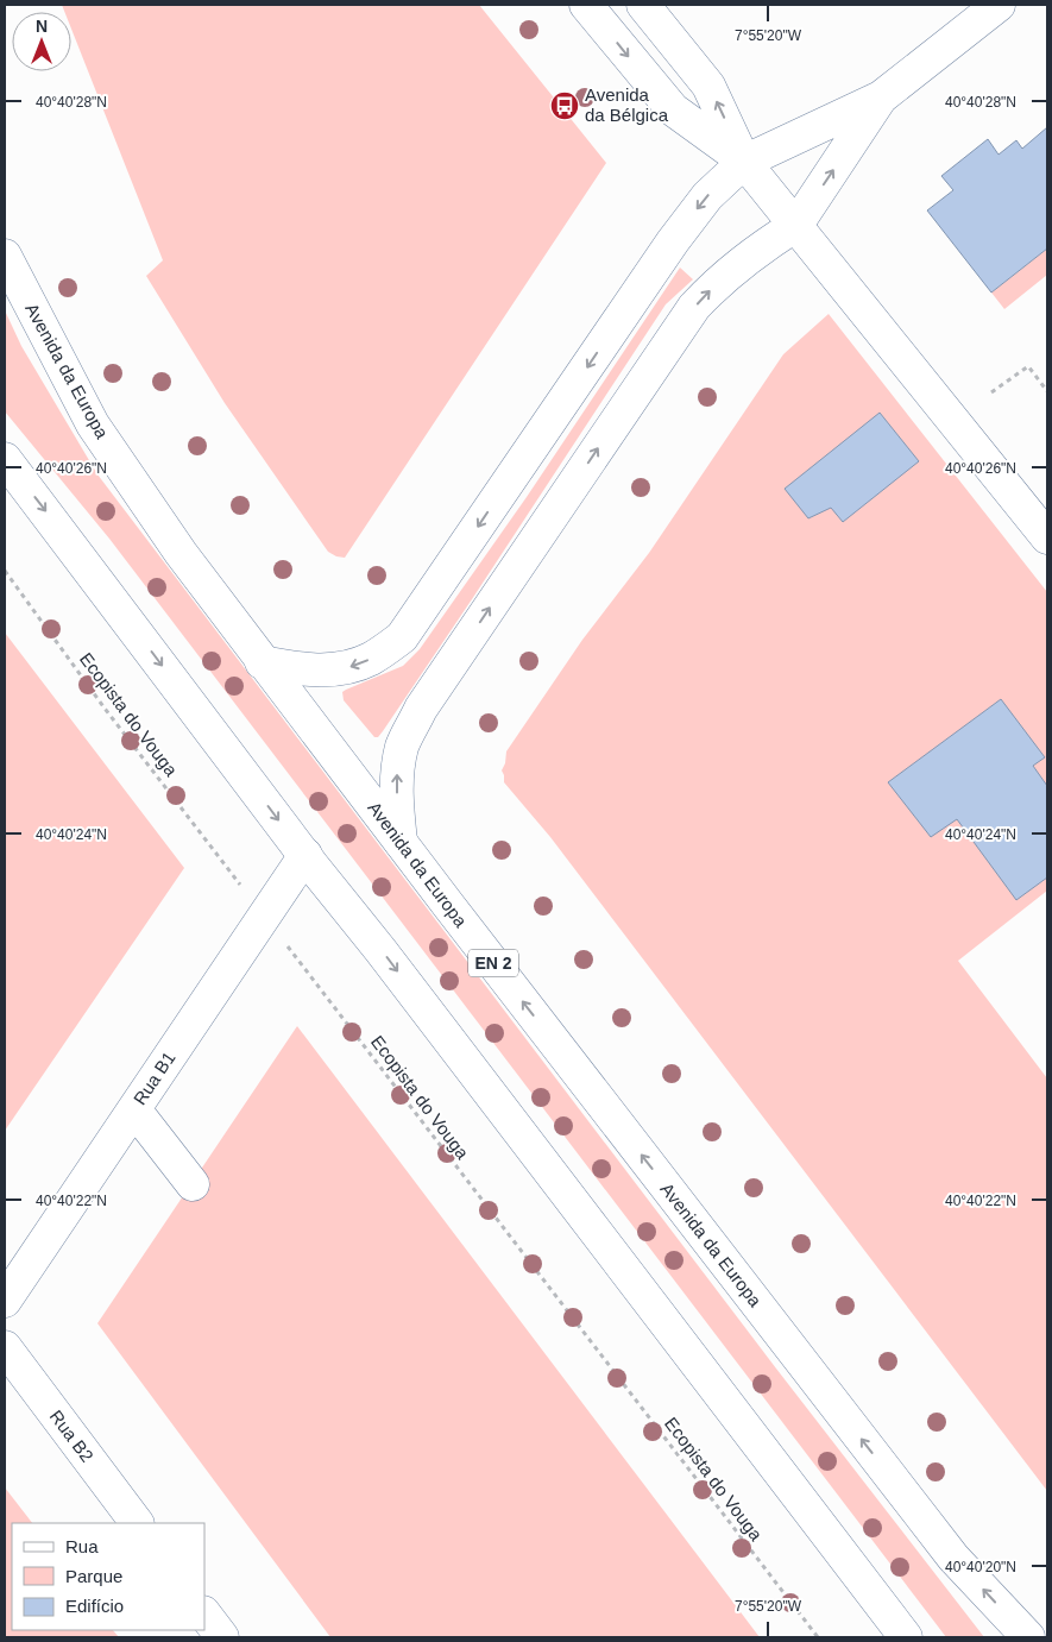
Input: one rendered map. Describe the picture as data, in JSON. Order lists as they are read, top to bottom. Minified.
{"streets":{"main road":["Avenida da Europa","EN 2","Rua B1","Rua B2"],"path":["Ecopista do Vouga"]},"crossings":[["Ecopista do Vouga","Rua B1"]],"places":{"bus stop":["Avenida da Bélgica"]},"legend":["Rua","Parque","Edifício"],"north":"top","coordinates":["7°55'20\"W","40°40'28\"N","40°40'26\"N","40°40'24\"N","40°40'22\"N","40°40'20\"N"]}
